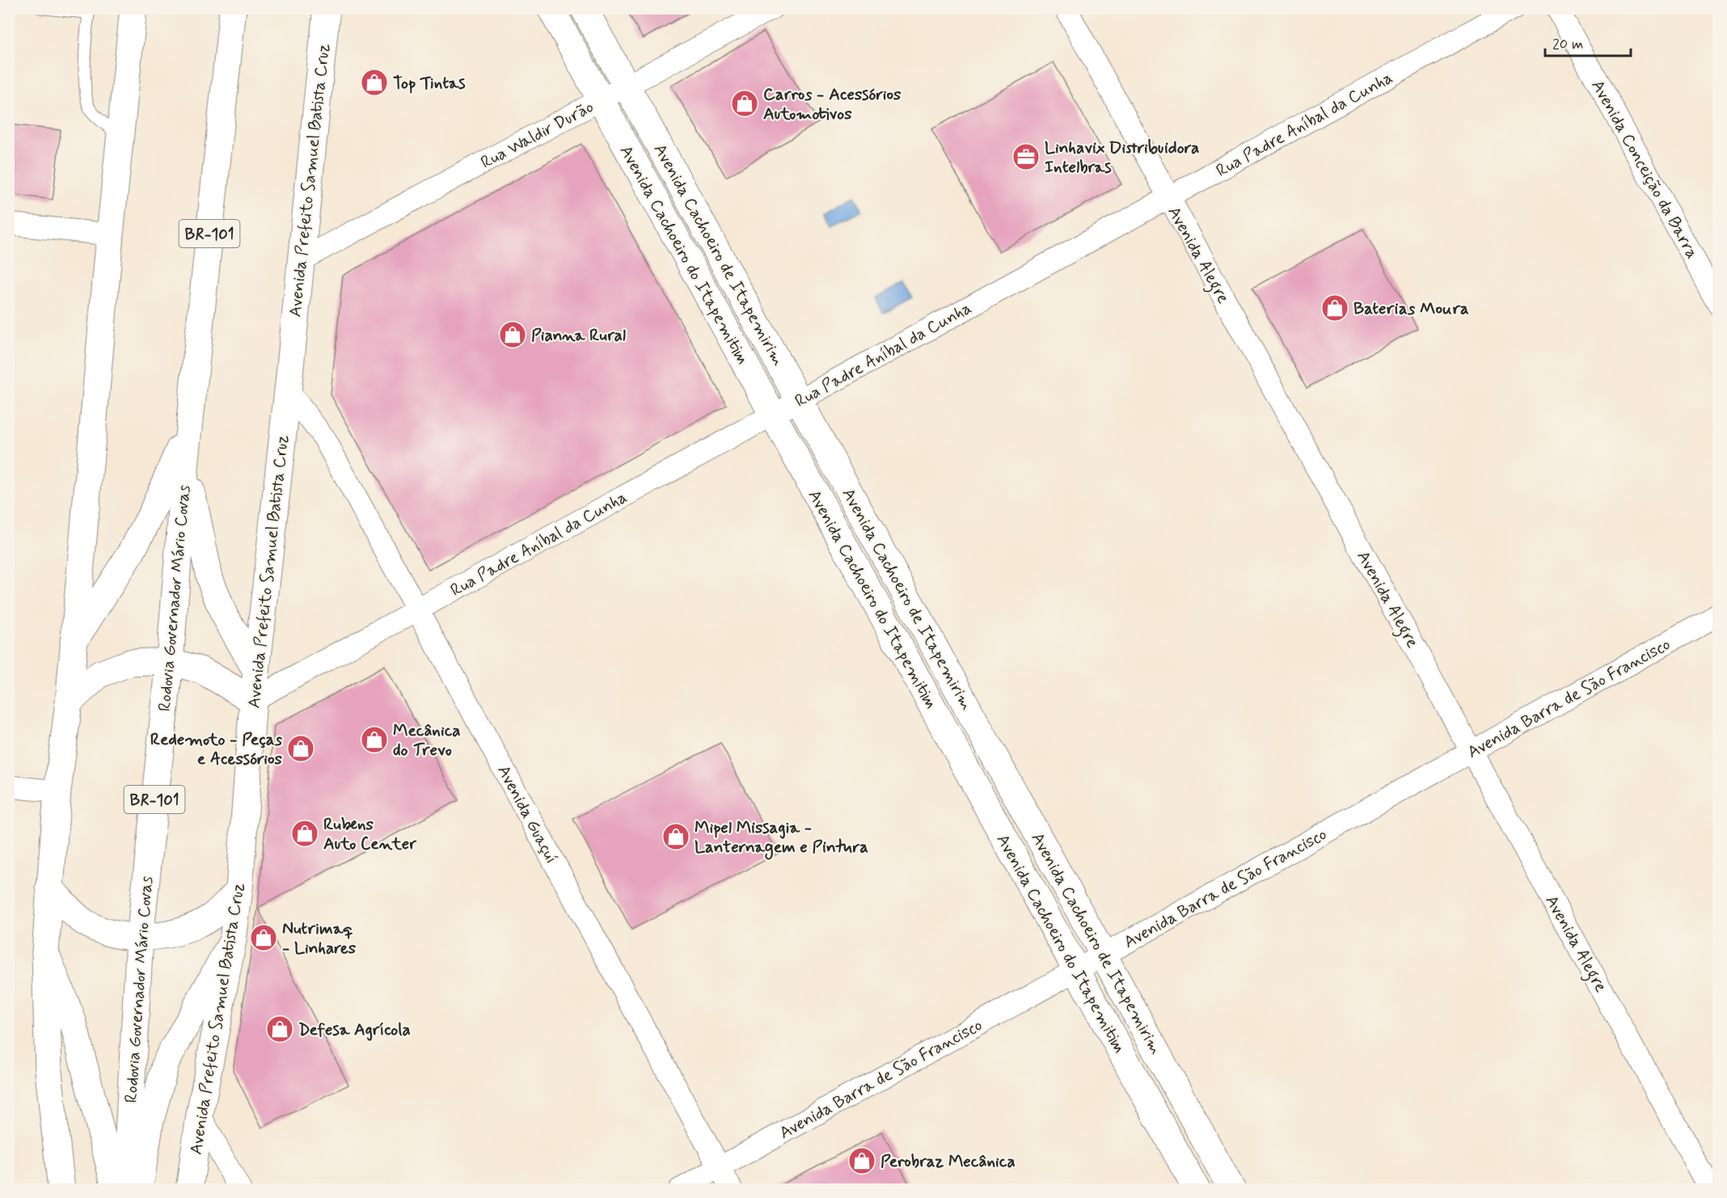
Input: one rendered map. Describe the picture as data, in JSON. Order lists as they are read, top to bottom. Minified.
{"streets":{"main road":["Avenida Prefeito Samuel Batista Cruz","BR-101","Avenida Cachoeiro do Itapemitim","Avenida Cachoeiro de Itapemirim","Rodovia Governador Mário Covas"],"street":["Rua Padre Aníbal da Cunha","Rua Waldir Durão","Avenida Conceição da Barra","Avenida Alegre","Avenida Barra de São Francisco","Avenida Guaçuí"]},"crossings":[["Rua Padre Aníbal da Cunha","Avenida Prefeito Samuel Batista Cruz"],["Rua Padre Aníbal da Cunha","Avenida Cachoeiro do Itapemitim"],["Rua Padre Aníbal da Cunha","Avenida Cachoeiro de Itapemirim"],["Rua Padre Aníbal da Cunha","Avenida Alegre"],["Rua Padre Aníbal da Cunha","Avenida Guaçuí"],["Rua Waldir Durão","Avenida Prefeito Samuel Batista Cruz"],["Rua Waldir Durão","Avenida Cachoeiro do Itapemitim"],["Rua Waldir Durão","Avenida Cachoeiro de Itapemirim"],["Avenida Prefeito Samuel Batista Cruz","Avenida Guaçuí"],["Avenida Cachoeiro do Itapemitim","Avenida Barra de São Francisco"],["Avenida Cachoeiro de Itapemirim","Avenida Barra de São Francisco"],["Avenida Alegre","Avenida Barra de São Francisco"],["Avenida Barra de São Francisco","Avenida Guaçuí"]],"places":{"shop":["Top Tintas","Carros - Acessórios Automotivos","Baterias Moura","Pianna Rural","Mecânica do Trevo","Redemoto - Peças e Acessórios","Rubens Auto Center","Mipel Missagia - Lanternagem e Pintura","Nutrimaq - Linhares","Defesa Agrícola","Perobraz Mecânica"],"office":["Linhavix Distribuidora Intelbras"]},"scale_bar":"20 m"}
